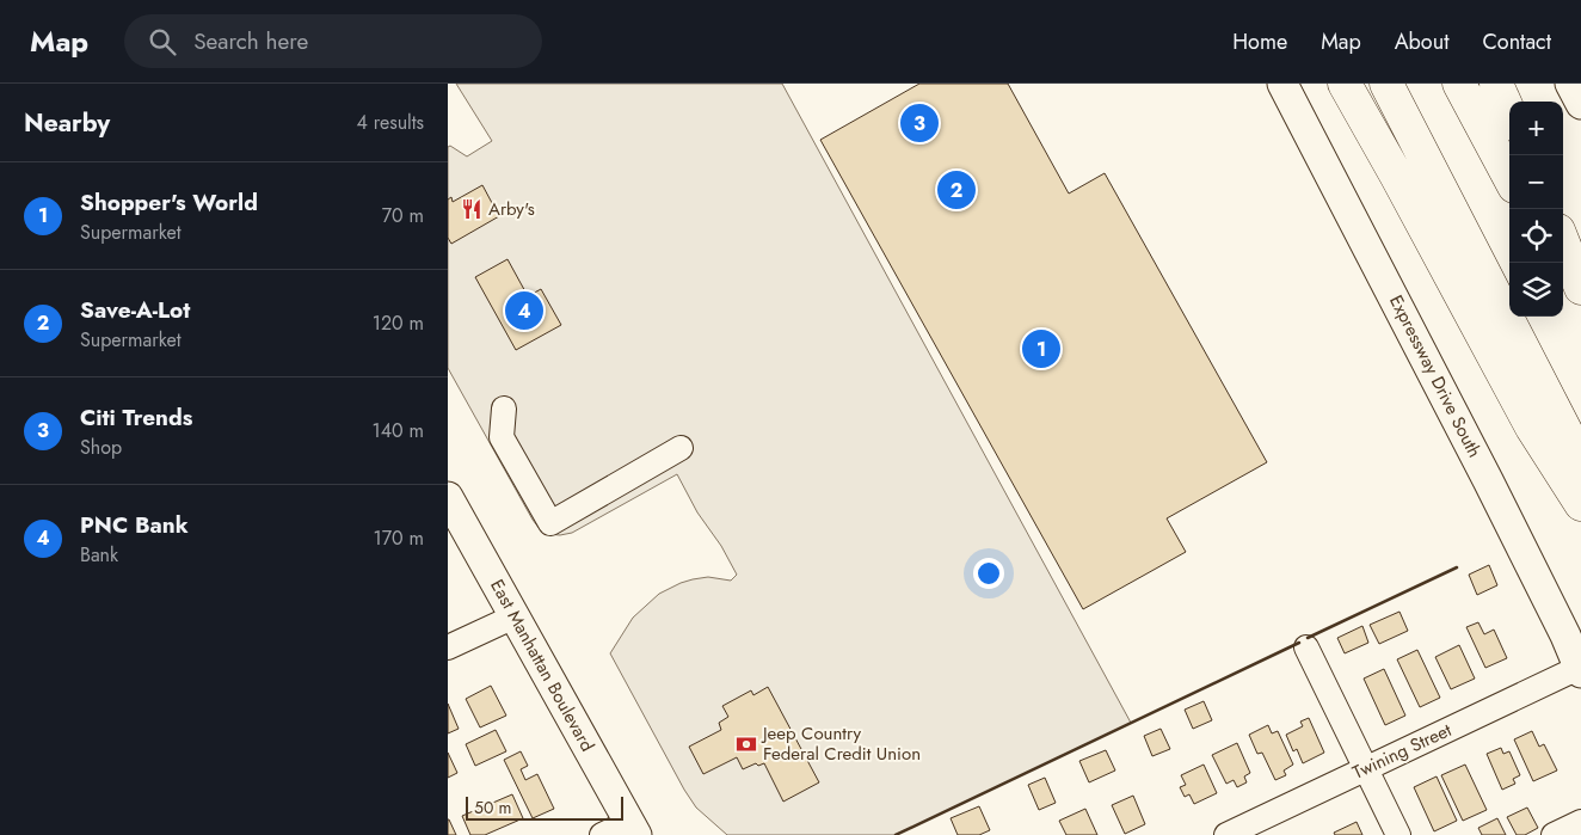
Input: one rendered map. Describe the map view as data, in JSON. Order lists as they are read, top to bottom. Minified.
{"streets":{"main road":["Expressway Drive South","East Manhattan Boulevard"],"street":["Twining Street"]},"crossings":[["Expressway Drive South","Twining Street"]],"places":{"restaurant":["Arby's"],"bank":["Jeep Country Federal Credit Union"]},"scale_bar":"50 m","page":{"header":"Map","search":"Search here","nav":["Home","Map","About","Contact"],"heading":["Nearby","4 results"],"map_buttons":["+","−"],"pins":["3","2","4","1"],"list":[{"mark":"1","name":"Shopper's World","note":"Supermarket","value":"70 m"},{"mark":"2","name":"Save-A-Lot","note":"Supermarket","value":"120 m"},{"mark":"3","name":"Citi Trends","note":"Shop","value":"140 m"},{"mark":"4","name":"PNC Bank","note":"Bank","value":"170 m"}],"scale":"50 m"}}
